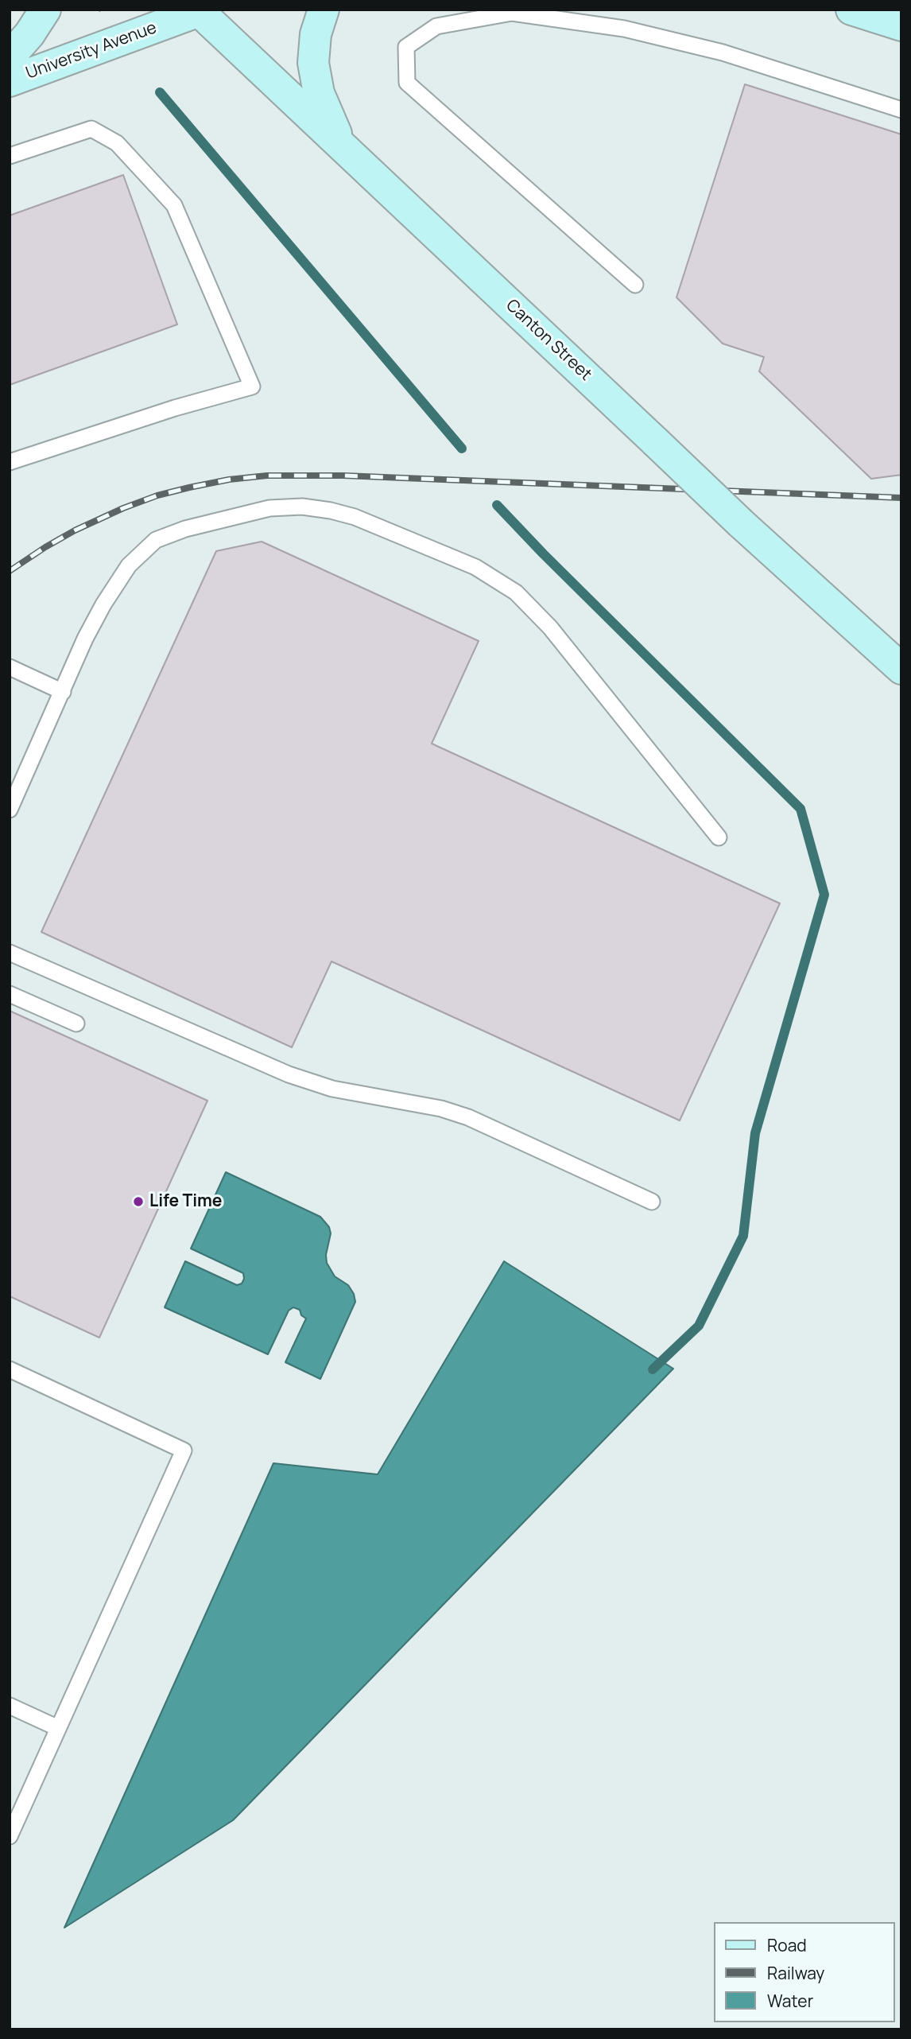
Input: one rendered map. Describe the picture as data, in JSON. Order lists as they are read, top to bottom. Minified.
{"streets":{"main road":["University Avenue","Canton Street"]},"crossings":[["University Avenue","Canton Street"]],"places":["Life Time"],"legend":["Road","Railway","Water"]}
